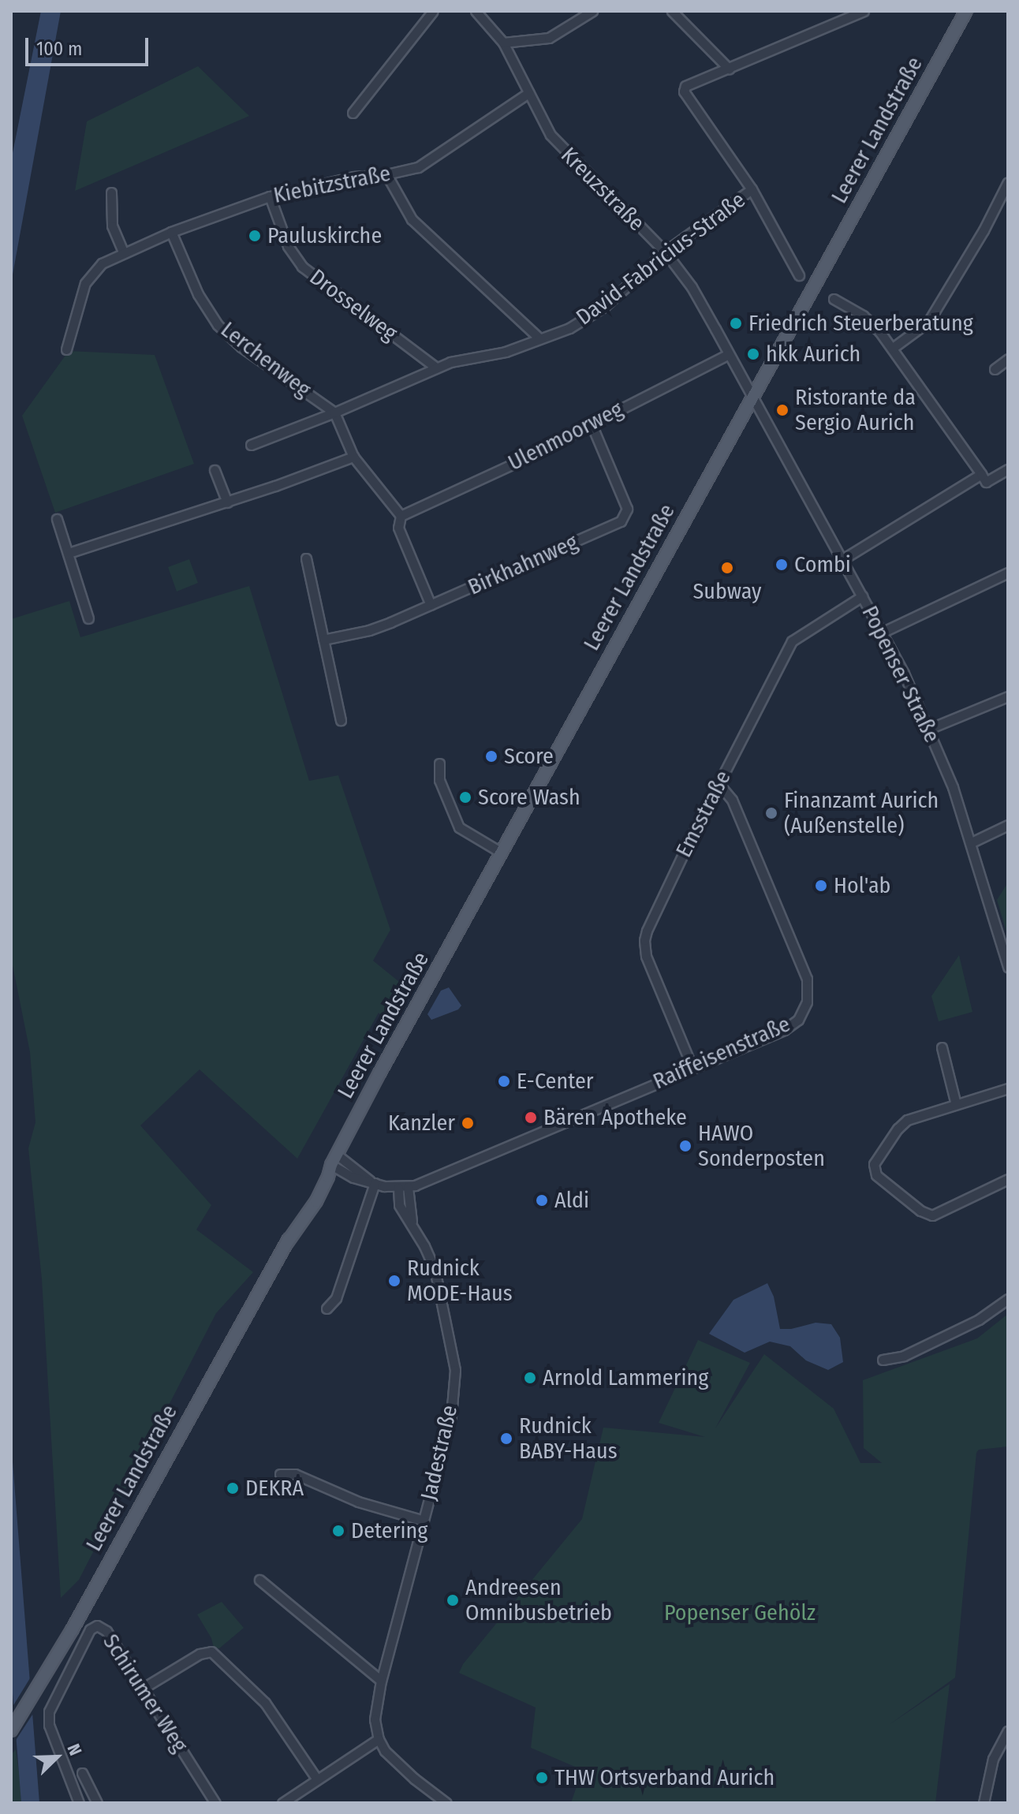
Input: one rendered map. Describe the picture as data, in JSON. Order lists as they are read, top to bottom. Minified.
{"streets":{"main road":["Leerer Landstraße"],"street":["Kiebitzstraße","Kreuzstraße","David-Fabricius-Straße","Drosselweg","Lerchenweg","Ulenmoorweg","Birkhahnweg","Popenser Straße","Emsstraße","Raiffeisenstraße","Jadestraße","Schirumer Weg"]},"crossings":[["Leerer Landstraße","Kreuzstraße"],["Leerer Landstraße","Popenser Straße"],["Kiebitzstraße","Kreuzstraße"],["Kiebitzstraße","Drosselweg"],["Kiebitzstraße","Lerchenweg"],["Kreuzstraße","David-Fabricius-Straße"],["Kreuzstraße","Ulenmoorweg"],["Kreuzstraße","Popenser Straße"],["David-Fabricius-Straße","Drosselweg"],["David-Fabricius-Straße","Lerchenweg"],["Ulenmoorweg","Birkhahnweg"],["Popenser Straße","Emsstraße"],["Emsstraße","Raiffeisenstraße"],["Raiffeisenstraße","Jadestraße"]],"parks":["Popenser Gehölz"],"places":["Pauluskirche","Friedrich Steuerberatung","hkk Aurich","Ristorante da Sergio Aurich","Combi","Subway","Score","Score Wash","Finanzamt Aurich (Außenstelle)","Hol'ab","E-Center","Bären Apotheke","Kanzler","HAWO Sonderposten","Aldi","Rudnick MODE-Haus","Arnold Lammering","Rudnick BABY-Haus","DEKRA","Detering","Andreesen Omnibusbetrieb","THW Ortsverband Aurich"],"scale_bar":"100 m","north":"top right"}
